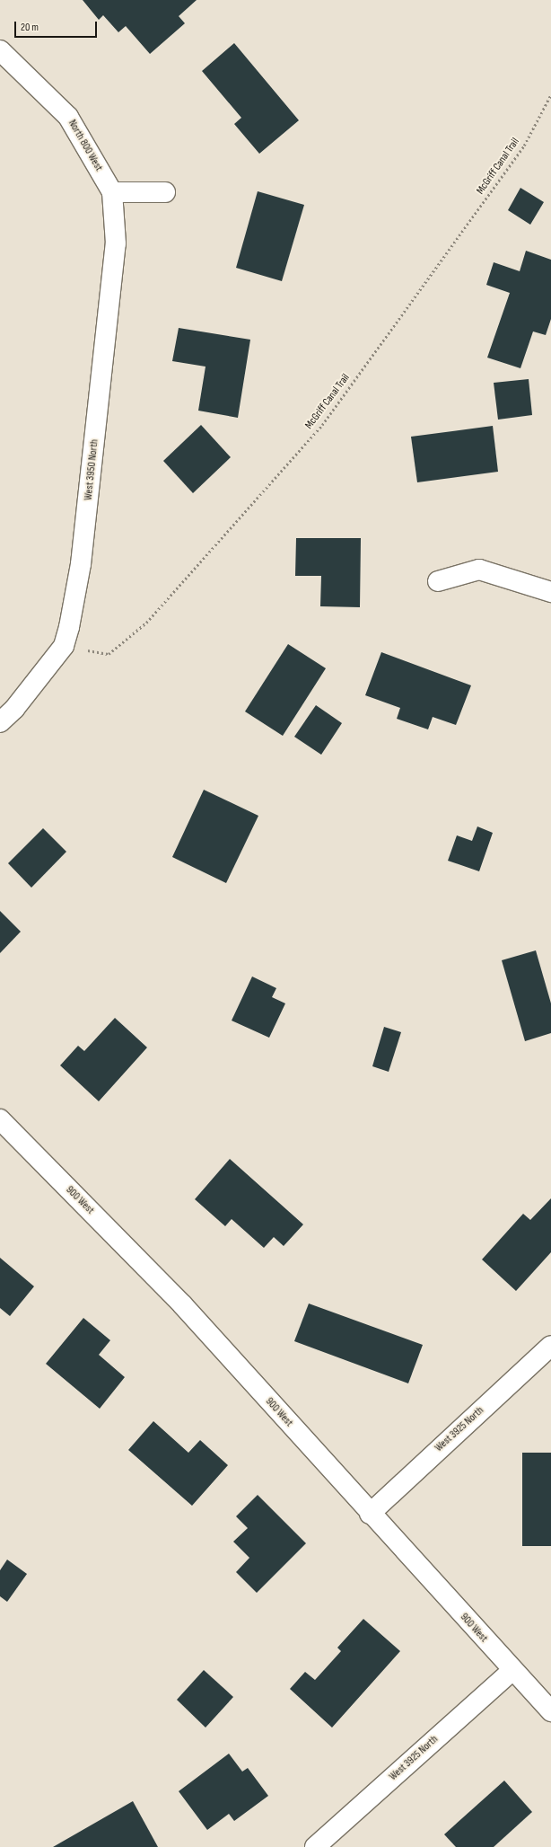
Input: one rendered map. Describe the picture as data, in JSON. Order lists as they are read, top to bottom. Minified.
{"streets":{"street":["North 800 West","West 3950 North","900 West","West 3925 North"],"path":["McGriff Canal Trail"]},"crossings":[["North 800 West","West 3950 North"],["McGriff Canal Trail","West 3950 North"],["900 West","West 3925 North"]],"scale_bar":"20 m"}
